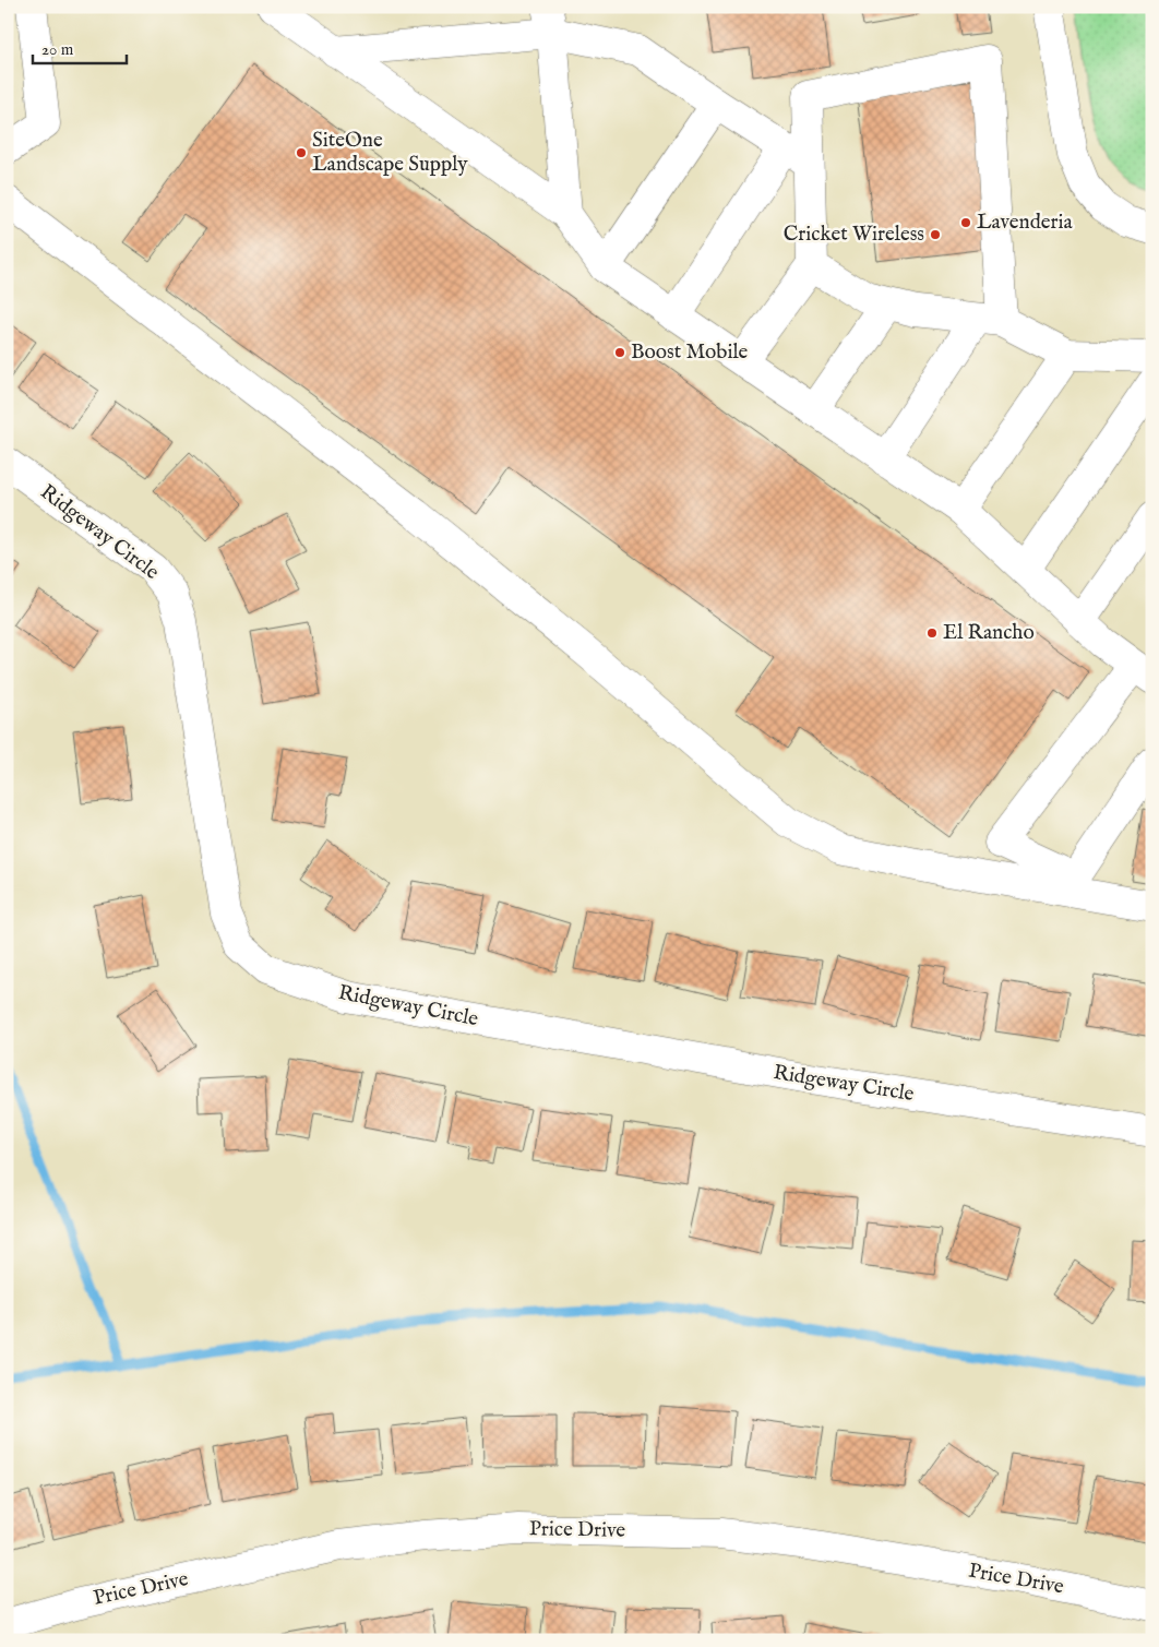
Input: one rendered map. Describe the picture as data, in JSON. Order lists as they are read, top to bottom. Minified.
{"streets":{"street":["Ridgeway Circle","Price Drive"]},"places":["SiteOne Landscape Supply","Lavenderia","Cricket Wireless","Boost Mobile","El Rancho"],"scale_bar":"20 m"}
